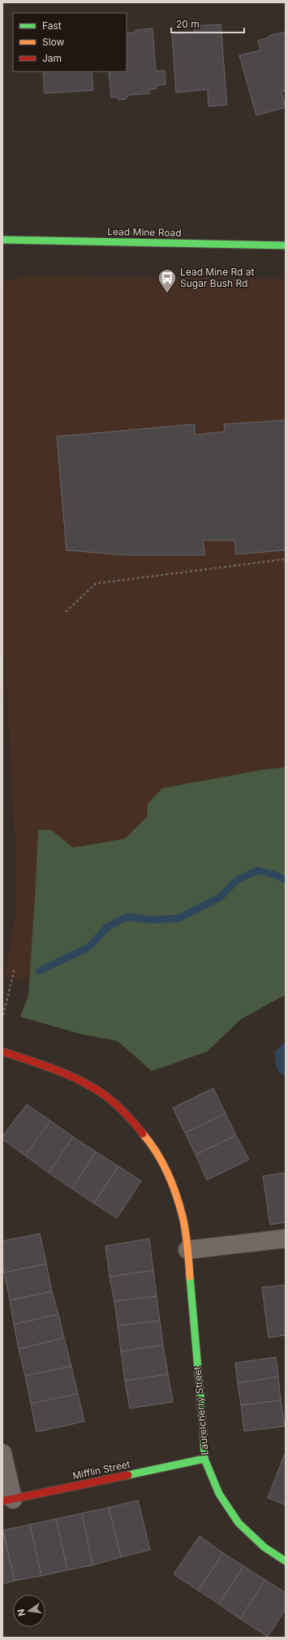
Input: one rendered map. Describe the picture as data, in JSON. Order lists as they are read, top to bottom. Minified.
{"streets":{"street":["Lead Mine Road","Laurelcherry Street","Mifflin Street"]},"crossings":[["Laurelcherry Street","Mifflin Street"]],"places":{"bus stop":["Lead Mine Rd at Sugar Bush Rd"]},"legend":["Fast","Slow","Jam"],"scale_bar":"20 m","north":"left"}
